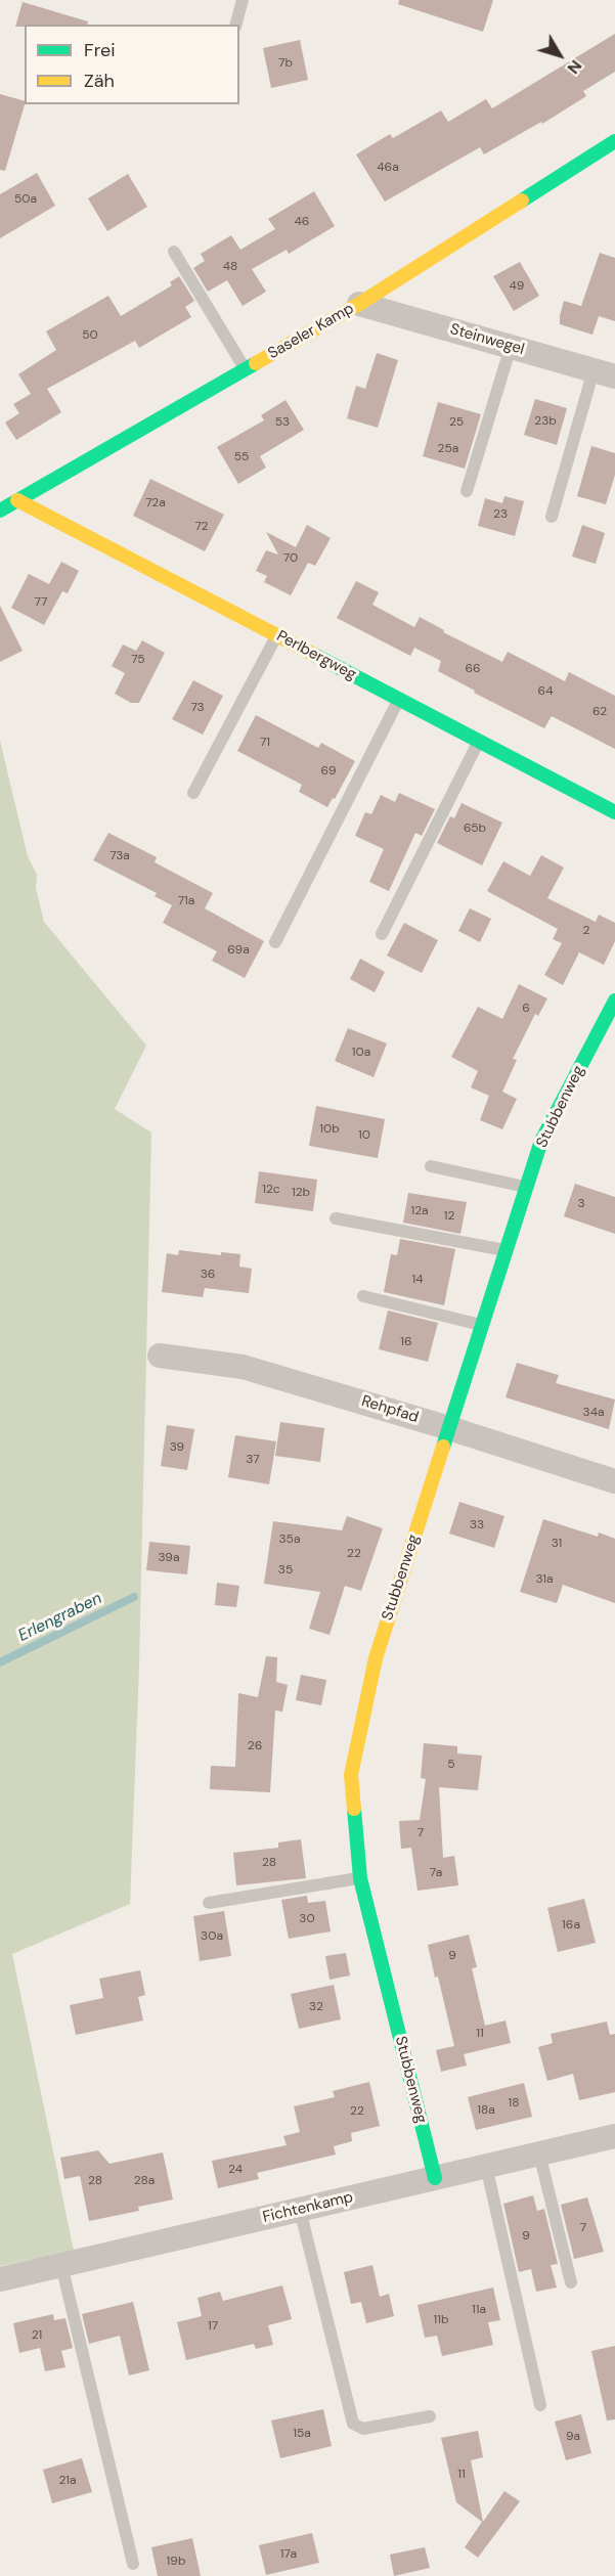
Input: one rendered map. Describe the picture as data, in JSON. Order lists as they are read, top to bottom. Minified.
{"streets":{"street":["Saseler Kamp","Steinwegel","Perlbergweg","Stubbenweg","Rehpfad","Fichtenkamp"]},"crossings":[["Saseler Kamp","Steinwegel"],["Saseler Kamp","Perlbergweg"],["Stubbenweg","Rehpfad"],["Stubbenweg","Fichtenkamp"]],"water":["Erlengraben"],"house_numbers":["7b","46a","50a","46","48","49","50","23b","53","25","25a","55","72a","23","72","70","77","75","66","64","73","62","71","69","65b","73a","71a","2","69a","6","10a","10b","10","12c","12b","3","12a","12","36","14","16","34a","39","37","33","35a","31","22","39a","35","31a","26","5","7","28","7a","30","16a","30a","9","32","11","18","18a","22","24","28","28a","7","9","11a","11b","17","21","15a","9a","11","21a","17a","19b"],"legend":["Frei","Zäh"],"north":"bottom right"}
